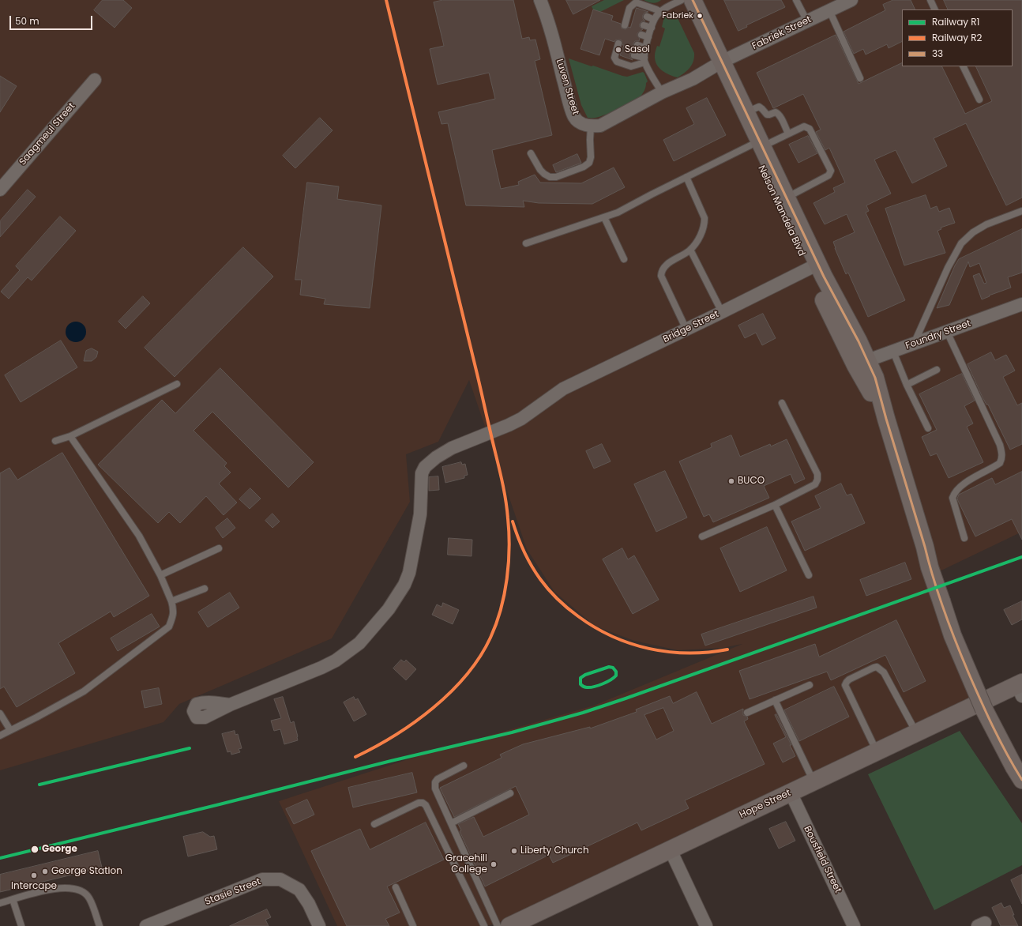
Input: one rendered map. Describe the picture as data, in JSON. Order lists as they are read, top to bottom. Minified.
{"streets":{"street":["Fabriek Street","Luven Street","Saagmeul Street","Nelson Mandela Blvd","Bridge Street","Foundry Street","Hope Street","Bousfield Street","Stasie Street"]},"crossings":[["Fabriek Street","Nelson Mandela Blvd"],["Nelson Mandela Blvd","Bridge Street"],["Nelson Mandela Blvd","Foundry Street"],["Hope Street","Bousfield Street"]],"places":["Fabriek","Sasol","BUCO","George","Liberty Church","Gracehill College","George Station","Intercape"],"lines":["rail line R2","transit line 33","rail line R1"],"legend":["Railway R1","Railway R2","33"],"scale_bar":"50 m"}
